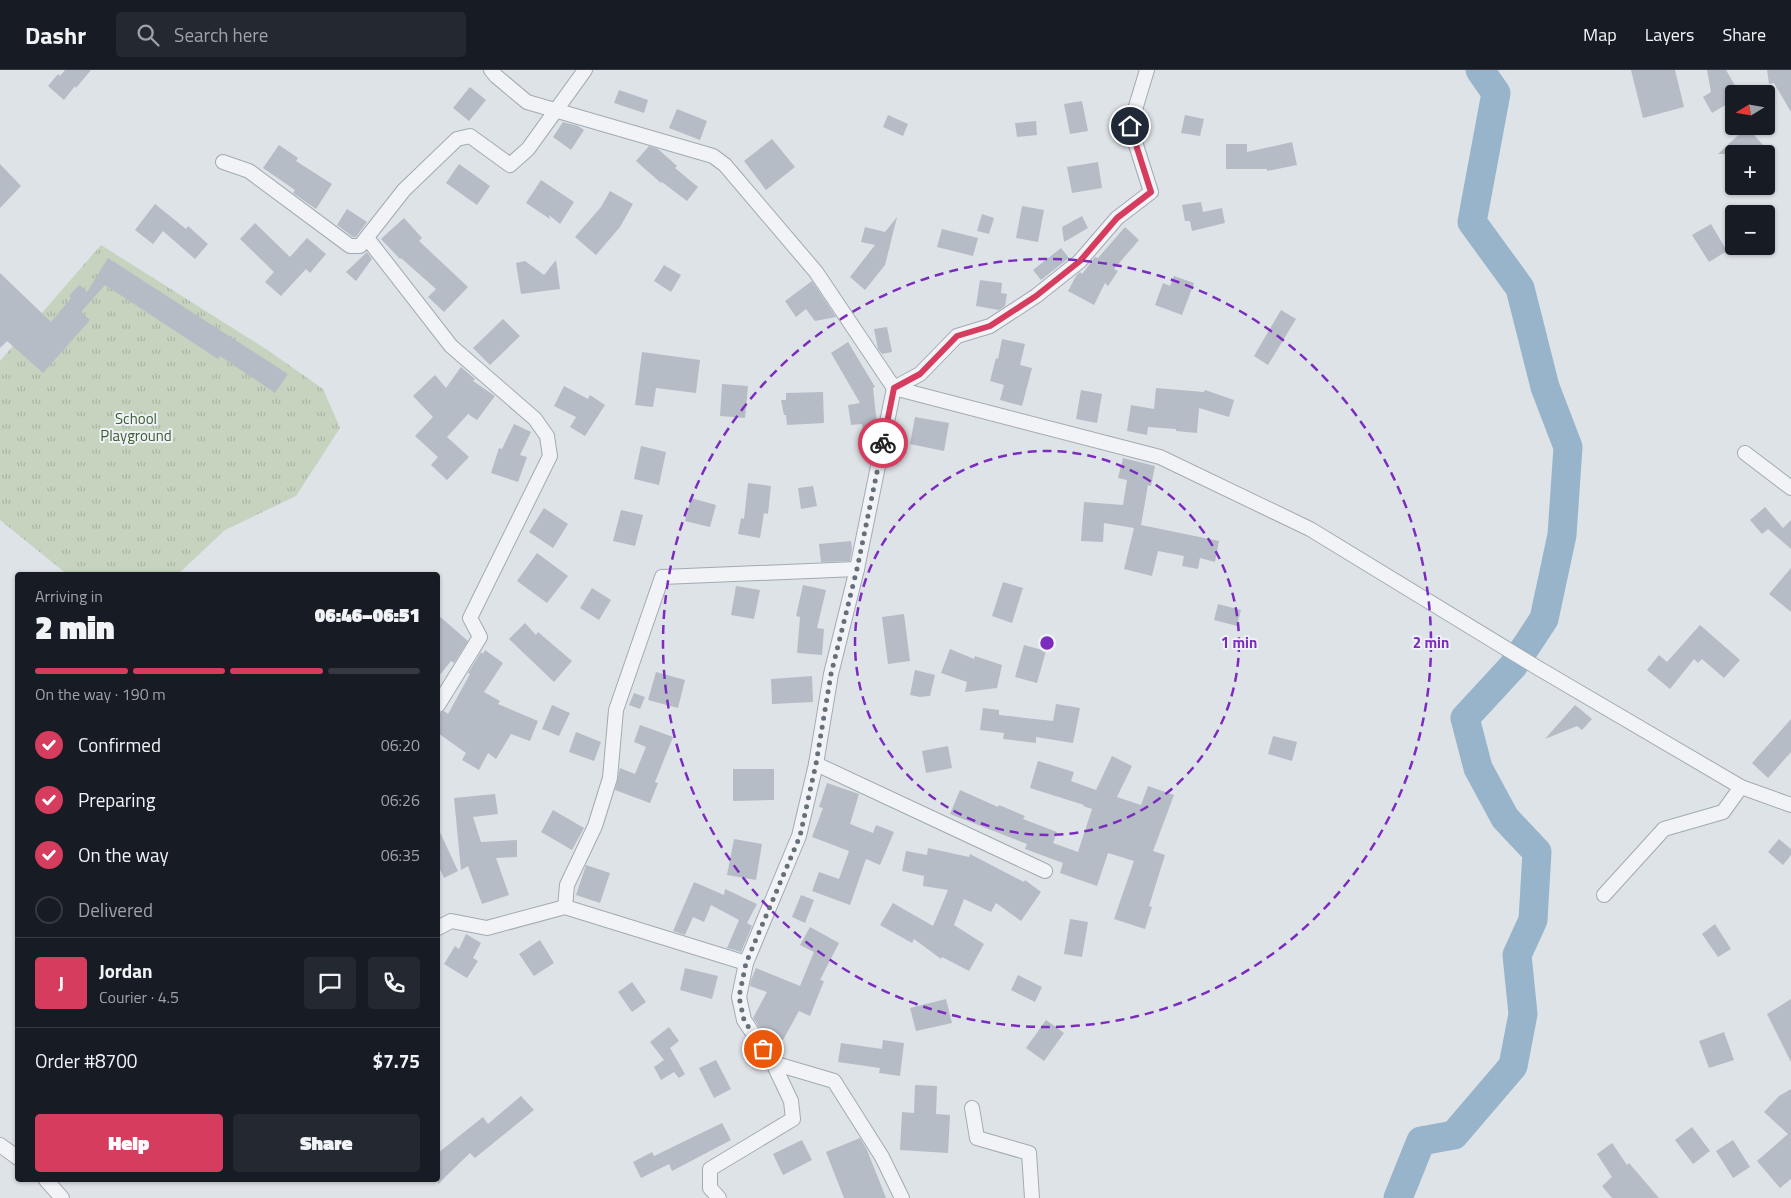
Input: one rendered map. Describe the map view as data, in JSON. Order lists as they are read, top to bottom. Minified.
{"parks":["School Playground"],"north":"left","page":{"header":"Dashr","search":"Search here","nav":["Map","Layers","Share"],"map_buttons":["+","−"],"heading":["2 min","Arriving in","06:46–06:51"],"panel":["Jordan","Courier · 4.5","Order #8700","$7.75"],"bar":"On the way · 190 m","list":[["Confirmed","06:20"],["Preparing","06:26"],["On the way","06:35"],"Delivered"],"round":"J","buttons":["Help","Share"]},"rings":["1 min","2 min"]}
